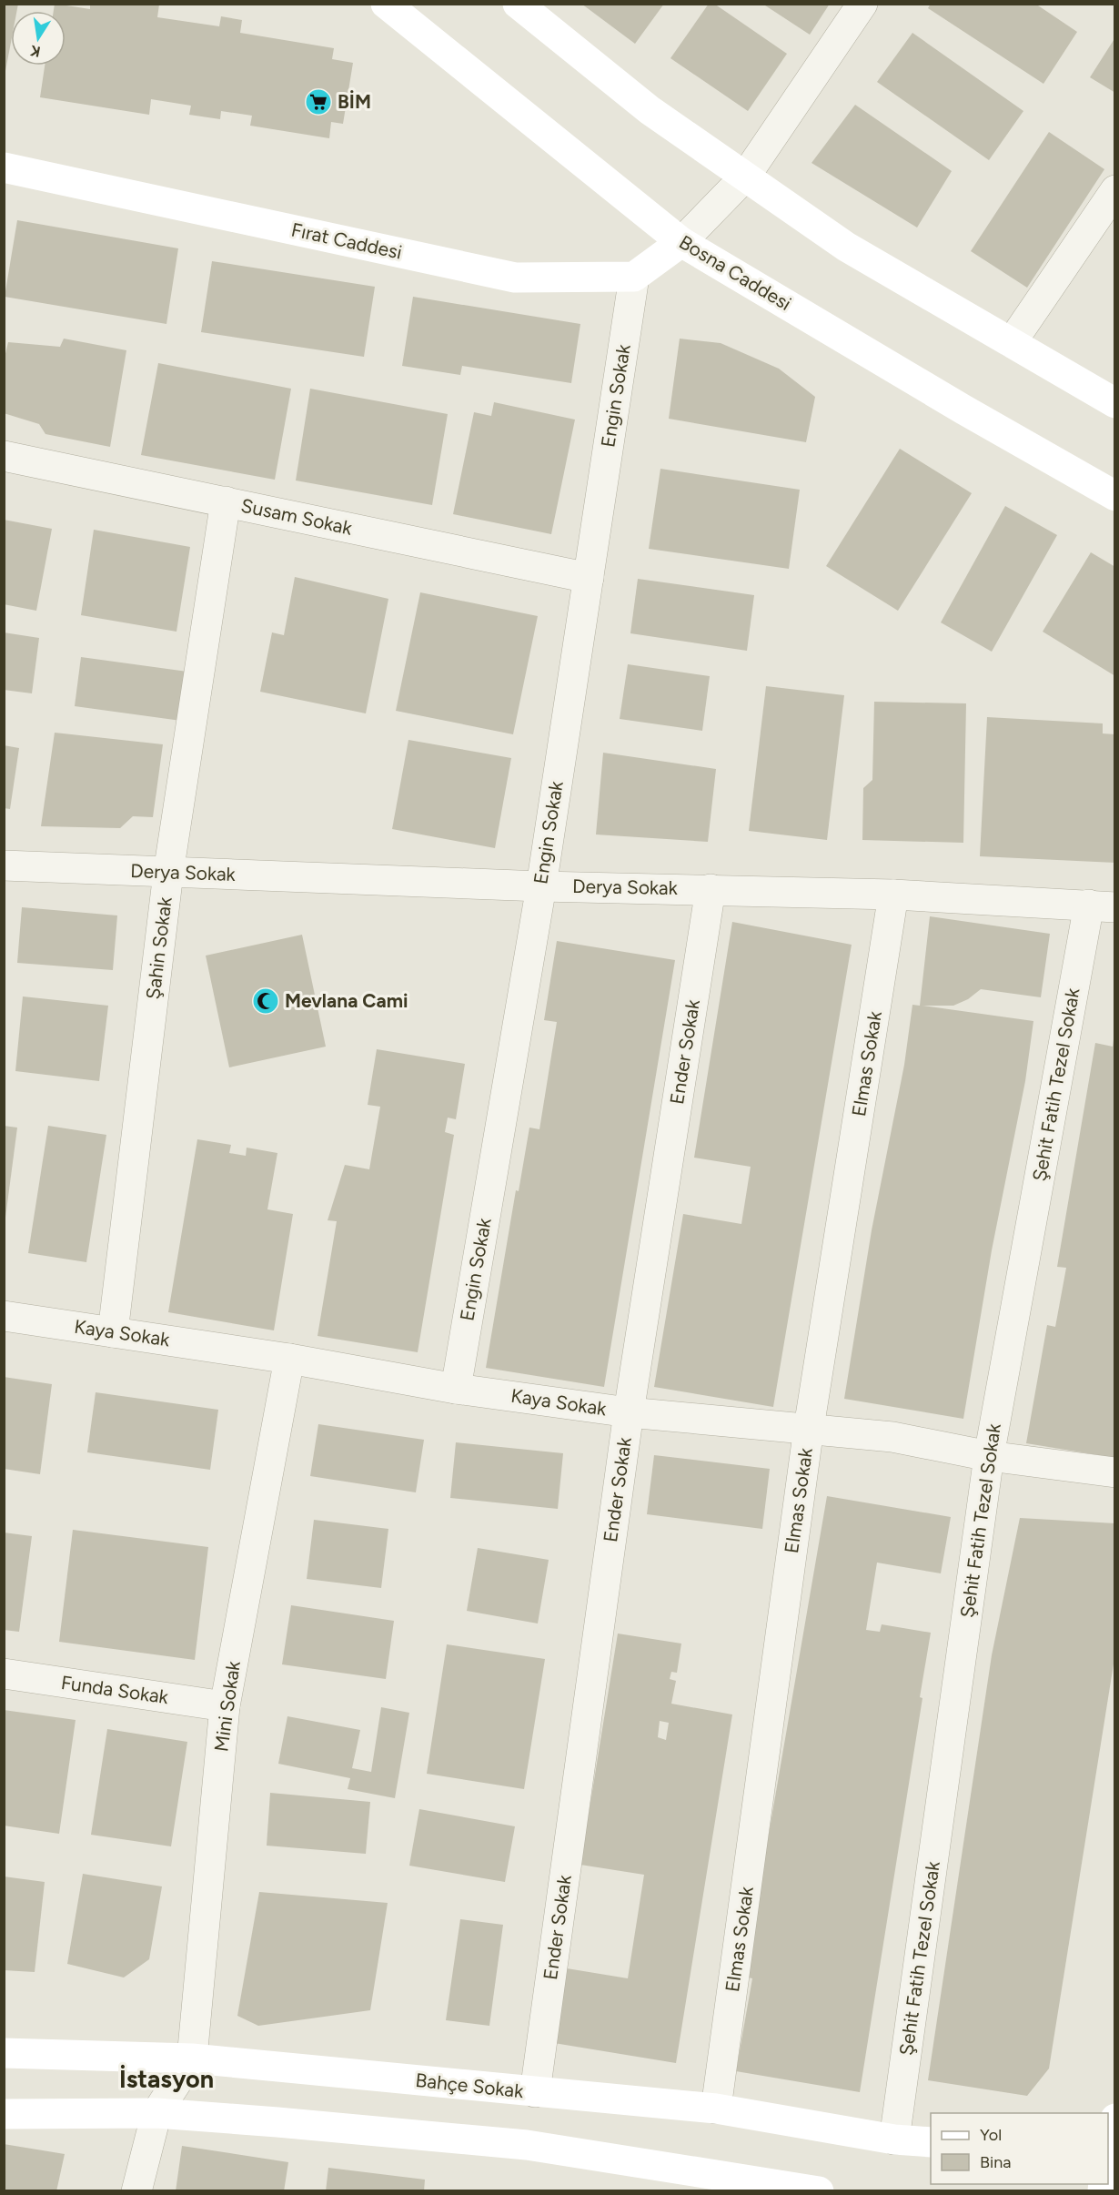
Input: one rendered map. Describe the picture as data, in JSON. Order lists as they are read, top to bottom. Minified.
{"streets":{"street":["Fırat Caddesi","Bosna Caddesi","Engin Sokak","Susam Sokak","Derya Sokak","Şahin Sokak","Ender Sokak","Elmas Sokak","Şehit Fatih Tezel Sokak","Kaya Sokak","Funda Sokak","Mini Sokak","Bahçe Sokak"]},"crossings":[["Fırat Caddesi","Engin Sokak"],["Engin Sokak","Susam Sokak"],["Engin Sokak","Derya Sokak"],["Engin Sokak","Kaya Sokak"],["Susam Sokak","Şahin Sokak"],["Derya Sokak","Şahin Sokak"],["Derya Sokak","Ender Sokak"],["Derya Sokak","Elmas Sokak"],["Derya Sokak","Şehit Fatih Tezel Sokak"],["Şahin Sokak","Kaya Sokak"],["Ender Sokak","Kaya Sokak"],["Ender Sokak","Bahçe Sokak"],["Elmas Sokak","Kaya Sokak"],["Elmas Sokak","Bahçe Sokak"],["Şehit Fatih Tezel Sokak","Kaya Sokak"],["Şehit Fatih Tezel Sokak","Bahçe Sokak"],["Kaya Sokak","Mini Sokak"],["Funda Sokak","Mini Sokak"],["Mini Sokak","Bahçe Sokak"]],"districts":["İstasyon"],"places":{"supermarket":["BİM"],"mosque":["Mevlana Cami"]},"legend":["Yol","Bina"],"north":"bottom"}
